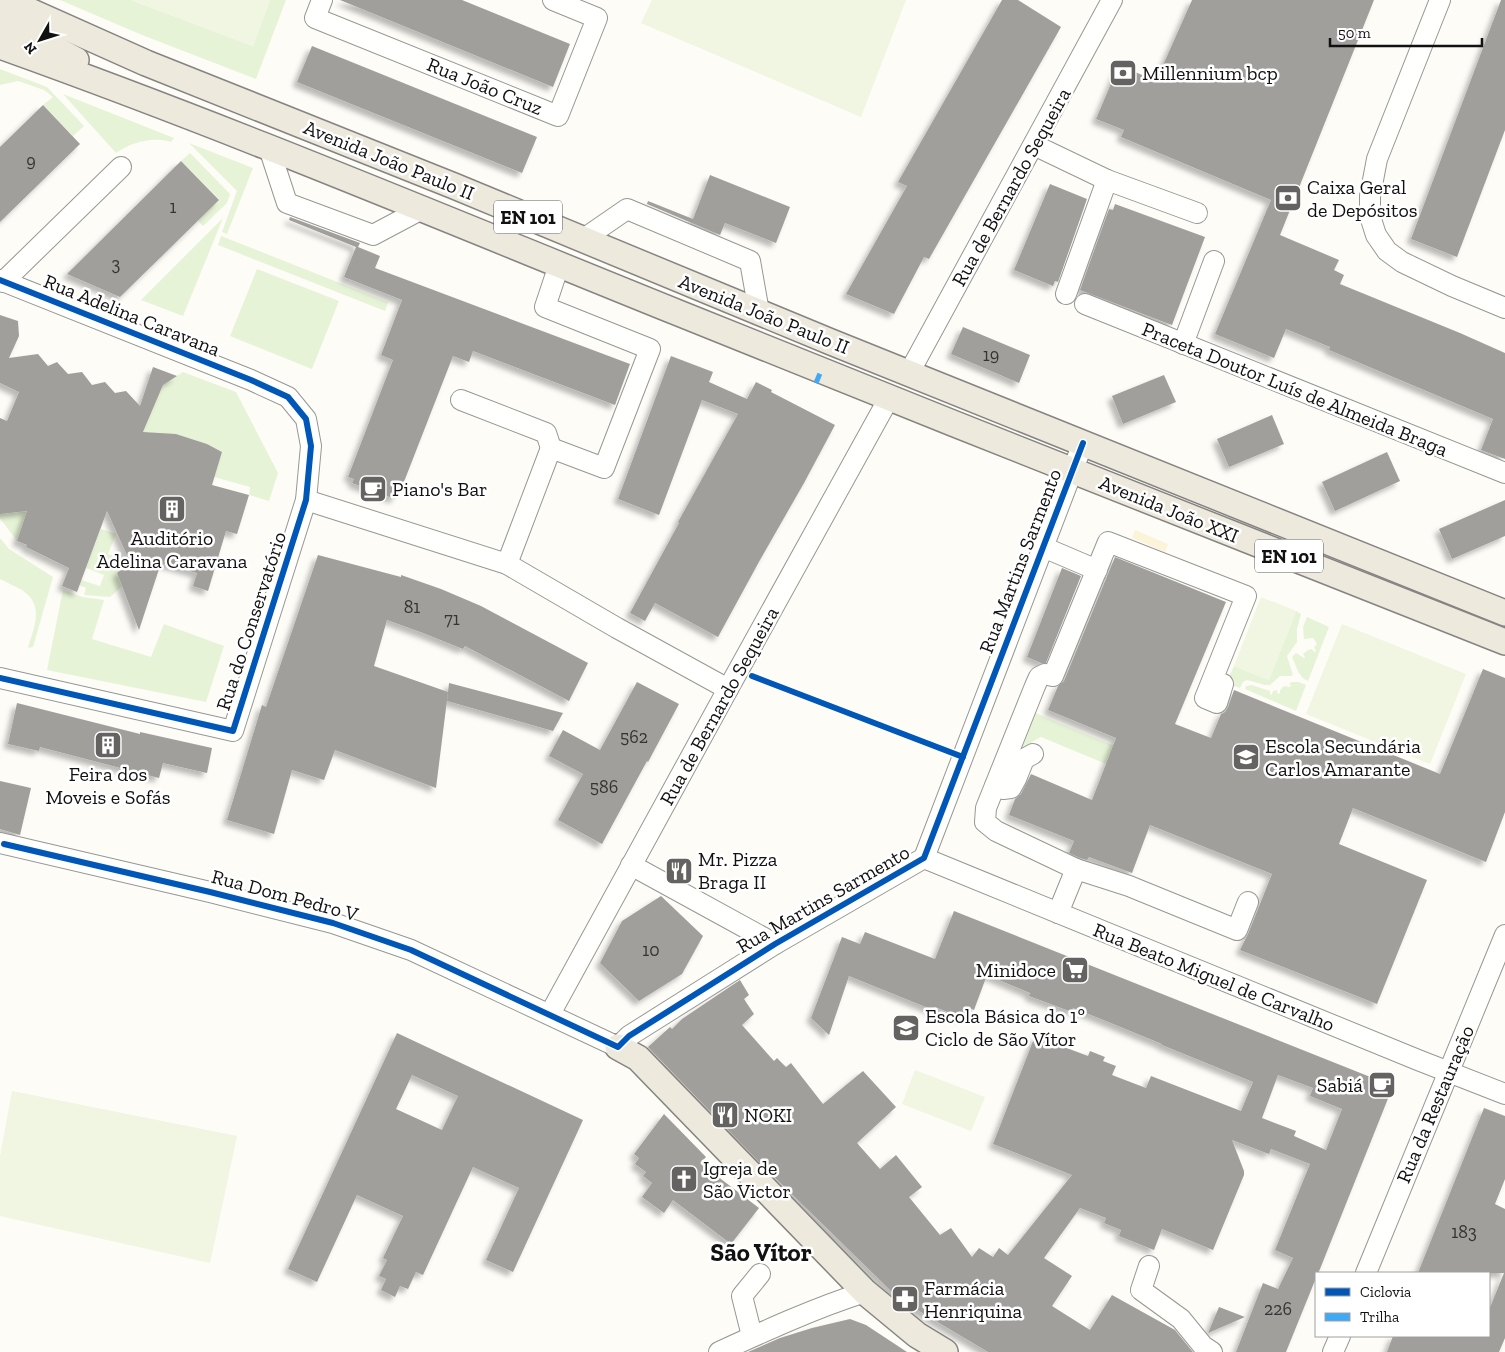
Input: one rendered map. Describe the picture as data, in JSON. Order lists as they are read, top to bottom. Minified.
{"streets":{"main road":["Avenida João Paulo II","EN 101","Avenida João XXI"],"street":["Rua João Cruz","Rua de Bernardo Sequeira","Rua Adelina Caravana","Praceta Doutor Luís de Almeida Braga","Rua Martins Sarmento","Rua do Conservatório","Rua Dom Pedro V","Rua Beato Miguel de Carvalho","Rua da Restauração"]},"crossings":[["Avenida João Paulo II","Rua de Bernardo Sequeira"],["Avenida João Paulo II","Avenida João XXI"],["Rua de Bernardo Sequeira","Avenida João XXI"],["Rua de Bernardo Sequeira","Rua Dom Pedro V"],["Rua Adelina Caravana","Rua do Conservatório"],["Avenida João XXI","Rua Martins Sarmento"],["Rua Martins Sarmento","Rua Dom Pedro V"],["Rua Martins Sarmento","Rua Beato Miguel de Carvalho"],["Rua Beato Miguel de Carvalho","Rua da Restauração"]],"districts":["São Vítor"],"places":{"bank":["Millennium bcp","Caixa Geral de Depósitos"],"cafe":["Piano's Bar","Sabiá"],"building":["Auditório Adelina Caravana","Feira dos Moveis e Sofás"],"school or university":["Escola Secundária Carlos Amarante","Escola Básica do 1º Ciclo de São Vítor"],"restaurant":["Mr. Pizza Braga II","NOKI"],"supermarket":["Minidoce"],"church":["Igreja de São Victor"],"pharmacy":["Farmácia Henriquina"]},"house_numbers":["9","1","3","19","81","71","562","586","10","183","226"],"legend":["Ciclovia","Trilha"],"scale_bar":"50 m","north":"bottom left"}
